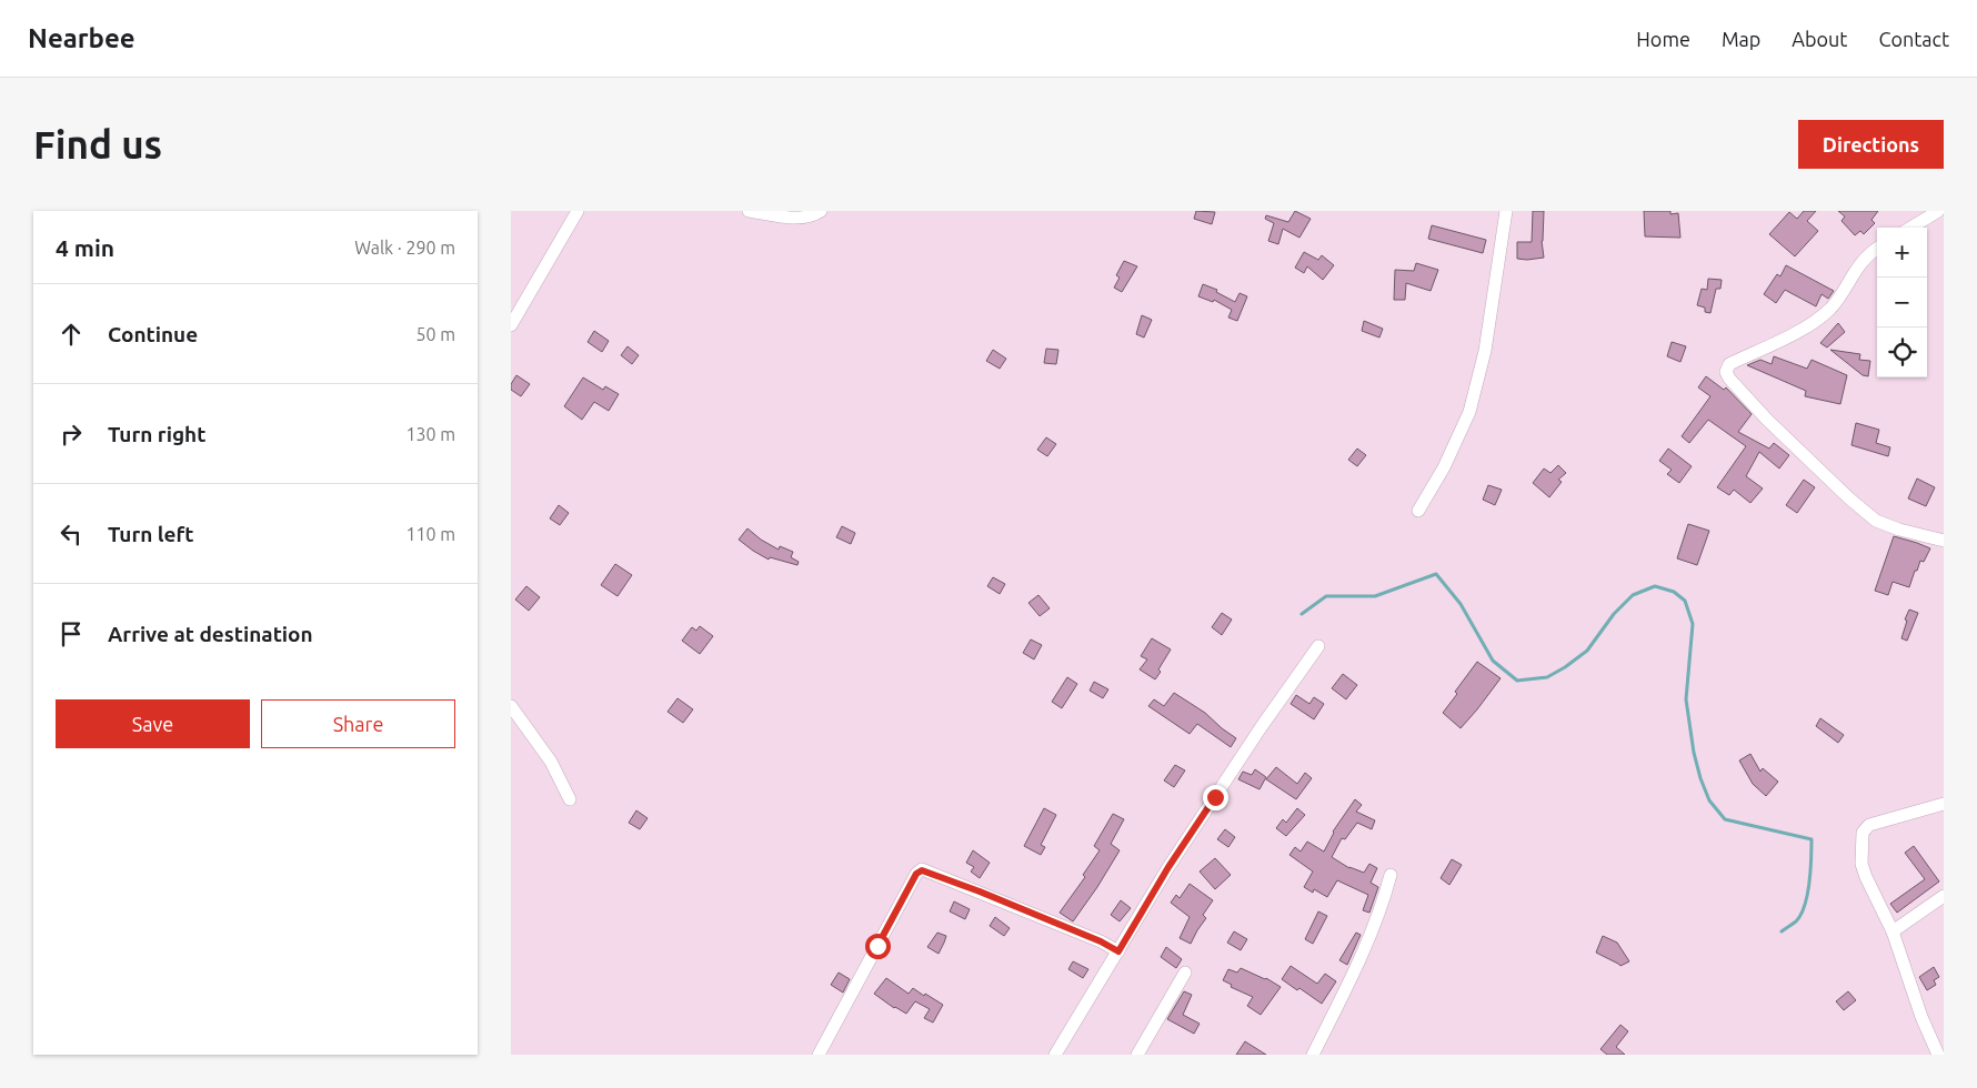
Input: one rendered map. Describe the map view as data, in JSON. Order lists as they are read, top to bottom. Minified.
{"page":{"header":"Nearbee","nav":["Home","Map","About","Contact"],"buttons":["Directions",["Save","Share"]],"title":"Find us","heading":["4 min","Walk · 290 m"],"map_buttons":["+","−"],"list":[["Continue","50 m"],["Turn right","130 m"],["Turn left","110 m"],"Arrive at destination"]}}
